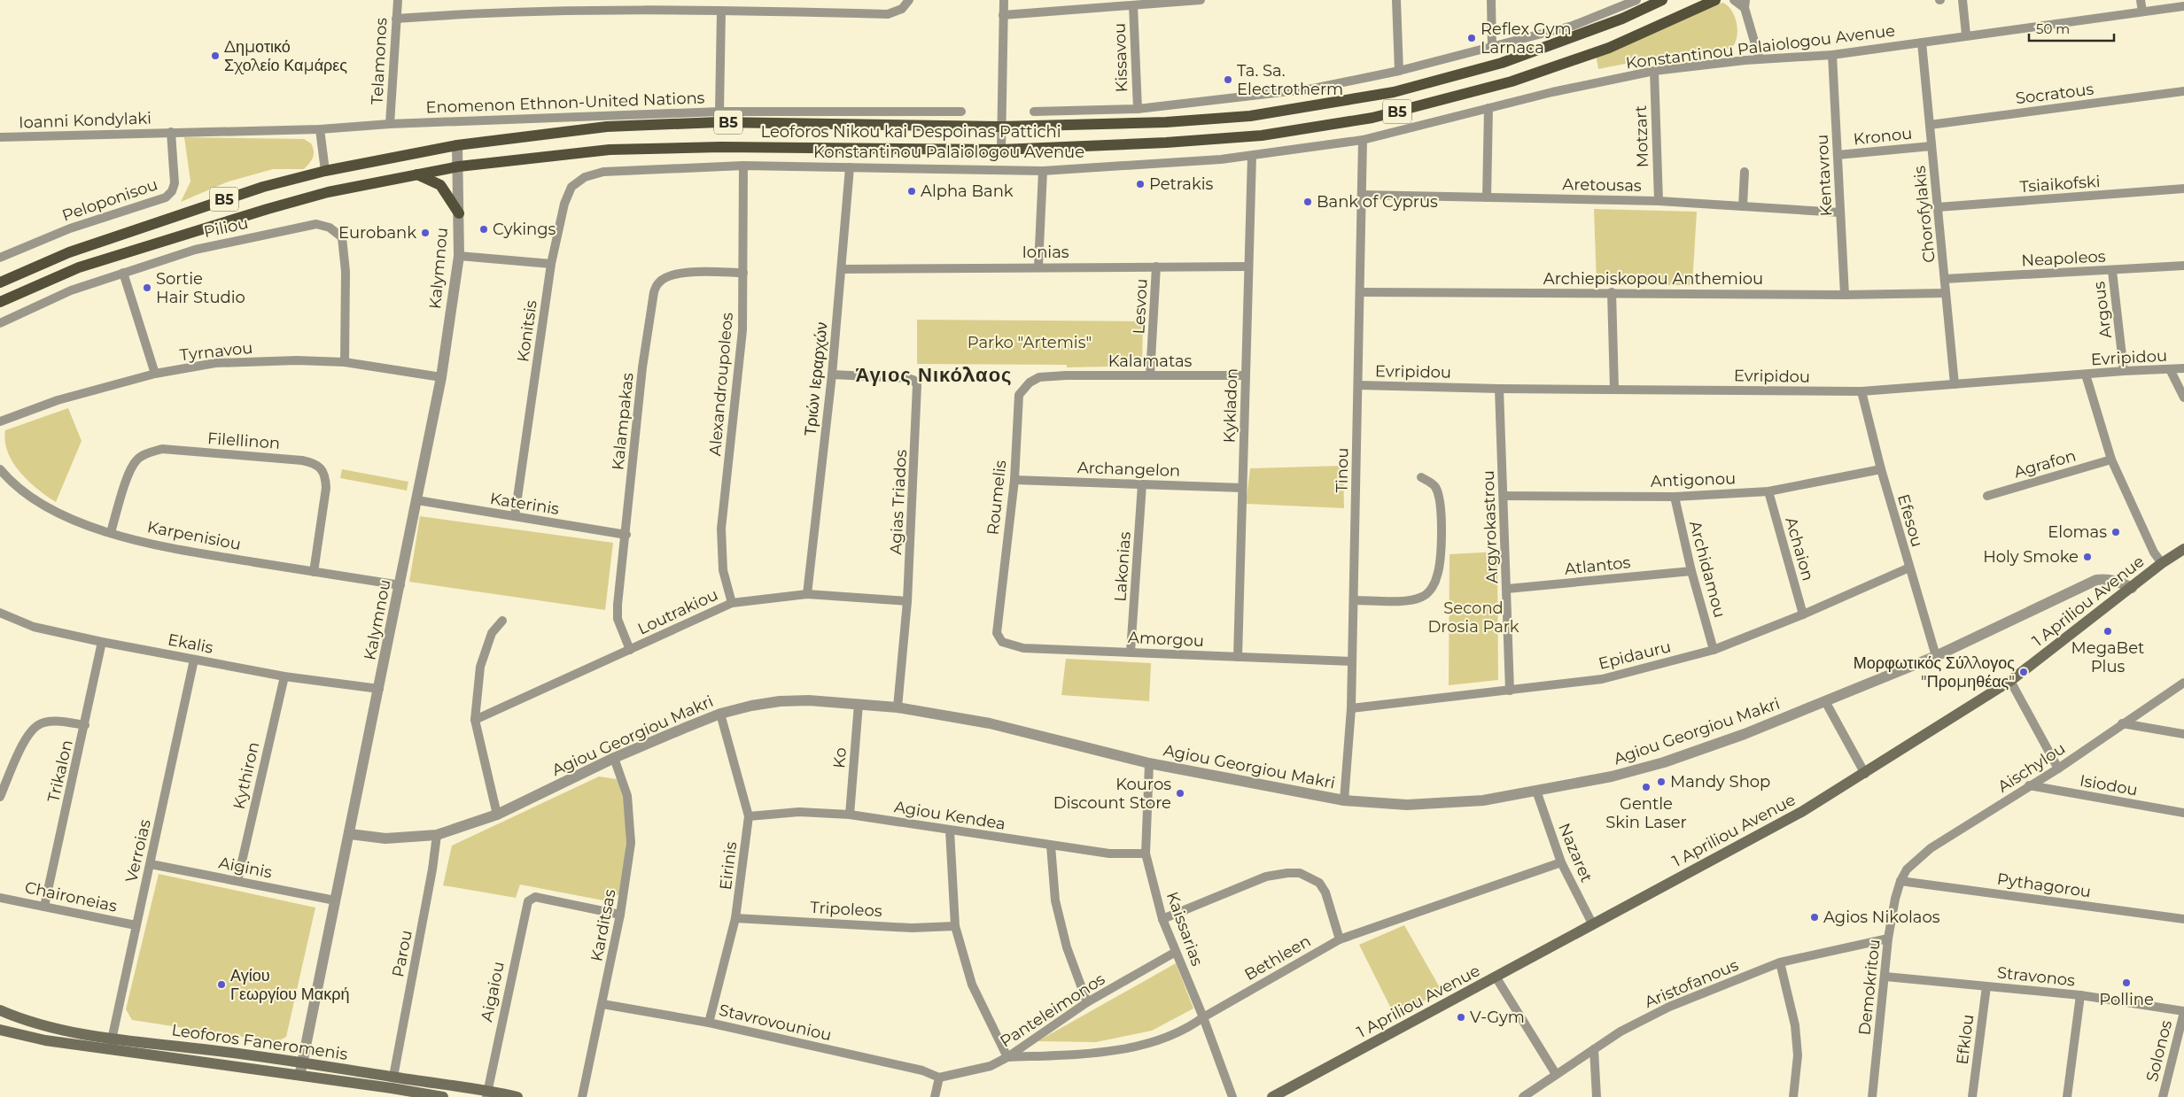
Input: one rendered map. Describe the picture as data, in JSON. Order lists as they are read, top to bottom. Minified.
{"streets":{"main road":["B5","Leoforos Nikou kai Despoinas Pattichi","1 Apriliou Avenue","Leoforos Faneromenis"],"street":["Konstantinou Palaiologou Avenue","Kissavou","Telamonos","Socratous","Enomenon Ethnon-United Nations","Ioanni Kondylaki","Motzart","Kronou","Kentavrou","Tsiaikofski","Aretousas","Peloponisou","Chorofylakis","Piliou","Ionias","Neapoleos","Kalymnou","Archiepiskopou Anthemiou","Lesvou","Argous","Konitsis","Tyrnavou","Evripidou","Kalamatas","Τριών Ιεραρχών","Alexandroupoleos","Kykladon","Kalampakas","Filellinon","Agrafon","Archangelon","Tinou","Antigonou","Roumelis","Agias Triados","Katerinis","Efesou","Argyrokastrou","Karpenisiou","Achaion","Atlantos","Lakonias","Archidamou","Loutrakiou","Amorgou","Ekalis","Epidauru","Agiou Georgiou Makri","Ko","Aischylou","Trikalon","Kythiron","Isiodou","Agiou Kendea","Verroias","Nazaret","Eirinis","Aiginis","Pythagorou","Chaironeias","Tripoleos","Karditsas","Kaissarias","Parou","Bethleen","Stravonos","Aristofanous","Demokritou","Aigaiou","Panteleimonos","Stavrovouniou","Efklou","Solonos"]},"crossings":[["Konstantinou Palaiologou Avenue","Motzart"],["Konstantinou Palaiologou Avenue","Kentavrou"],["Konstantinou Palaiologou Avenue","Chorofylakis"],["Konstantinou Palaiologou Avenue","Konitsis"],["Konstantinou Palaiologou Avenue","Τριών Ιεραρχών"],["Konstantinou Palaiologou Avenue","Alexandroupoleos"],["Konstantinou Palaiologou Avenue","Kykladon"],["Konstantinou Palaiologou Avenue","Tinou"],["Telamonos","Enomenon Ethnon-United Nations"],["Socratous","Chorofylakis"],["Enomenon Ethnon-United Nations","Ioanni Kondylaki"],["Enomenon Ethnon-United Nations","Peloponisou"],["Ioanni Kondylaki","Peloponisou"],["Leoforos Nikou kai Despoinas Pattichi","Kalymnou"],["Motzart","Aretousas"],["Kronou","Kentavrou"],["Kronou","Chorofylakis"],["Kentavrou","Aretousas"],["Kentavrou","Archiepiskopou Anthemiou"],["Tsiaikofski","Chorofylakis"],["Aretousas","Tinou"],["Chorofylakis","Neapoleos"],["Chorofylakis","Archiepiskopou Anthemiou"],["Chorofylakis","Evripidou"],["Piliou","Tyrnavou"],["Ionias","Lesvou"],["Ionias","Τριών Ιεραρχών"],["Ionias","Kykladon"],["Neapoleos","Argous"],["Kalymnou","Tyrnavou"],["Kalymnou","Katerinis"],["Kalymnou","Karpenisiou"],["Kalymnou","Ekalis"],["Kalymnou","Agiou Georgiou Makri"],["Kalymnou","Aiginis"],["Kalymnou","Leoforos Faneromenis"],["Archiepiskopou Anthemiou","Tinou"],["Lesvou","Kalamatas"],["Argous","Evripidou"],["Konitsis","Katerinis"],["Evripidou","Tinou"],["Evripidou","Efesou"],["Evripidou","Argyrokastrou"],["Kalamatas","Kykladon"],["Kalamatas","Roumelis"],["Τριών Ιεραρχών","Agias Triados"],["Τριών Ιεραρχών","Loutrakiou"],["Alexandroupoleos","Kalampakas"],["Alexandroupoleos","Loutrakiou"],["Kykladon","Archangelon"],["Kykladon","Amorgou"],["Kalampakas","Katerinis"],["Kalampakas","Loutrakiou"],["Filellinon","Karpenisiou"],["Archangelon","Roumelis"],["Archangelon","Lakonias"],["Tinou","Amorgou"],["Tinou","Epidauru"],["Tinou","Agiou Georgiou Makri"],["Antigonou","Efesou"],["Antigonou","Argyrokastrou"],["Antigonou","Achaion"],["Antigonou","Archidamou"],["Roumelis","Amorgou"],["Agias Triados","Loutrakiou"],["Agias Triados","Agiou Georgiou Makri"],["Efesou","Epidauru"],["Efesou","Agiou Georgiou Makri"],["Argyrokastrou","Atlantos"],["Argyrokastrou","Epidauru"],["Achaion","Epidauru"],["Atlantos","Archidamou"],["Lakonias","Amorgou"],["Archidamou","Epidauru"],["1 Apriliou Avenue","Agiou Georgiou Makri"],["1 Apriliou Avenue","Nazaret"],["Ekalis","Trikalon"],["Ekalis","Kythiron"],["Ekalis","Verroias"],["Agiou Georgiou Makri","Ko"],["Agiou Georgiou Makri","Nazaret"],["Agiou Georgiou Makri","Eirinis"],["Agiou Georgiou Makri","Karditsas"],["Agiou Georgiou Makri","Kaissarias"],["Agiou Georgiou Makri","Parou"],["Ko","Agiou Kendea"],["Aischylou","Isiodou"],["Aischylou","Pythagorou"],["Aischylou","Demokritou"],["Trikalon","Chaironeias"],["Kythiron","Aiginis"],["Agiou Kendea","Eirinis"],["Agiou Kendea","Kaissarias"],["Verroias","Aiginis"],["Verroias","Chaironeias"],["Verroias","Leoforos Faneromenis"],["Nazaret","Bethleen"],["Eirinis","Tripoleos"],["Eirinis","Stavrovouniou"],["Pythagorou","Demokritou"],["Karditsas","Aigaiou"],["Karditsas","Stavrovouniou"],["Kaissarias","Bethleen"],["Kaissarias","Panteleimonos"],["Parou","Leoforos Faneromenis"],["Bethleen","Panteleimonos"],["Stravonos","Demokritou"],["Stravonos","Efklou"],["Stravonos","Solonos"],["Aristofanous","Demokritou"],["Aigaiou","Leoforos Faneromenis"],["Panteleimonos","Stavrovouniou"]],"districts":["Άγιος Νικόλαος"],"parks":["Parko \"Artemis\"","Second Drosia Park"],"places":["Reflex Gym Larnaca","Δημοτικό Σχολείο Καμάρες","Ta. Sa. Electrotherm","Petrakis","Alpha Bank","Bank of Cyprus","Cykings","Eurobank","Sortie Hair Studio","Elomas","Holy Smoke","MegaBet Plus","Μορφωτικός Σύλλογος \"Προμηθέας\"","Mandy Shop","Gentle Skin Laser","Kouros Discount Store","Agios Nikolaos","Polline","Αγίου Γεωργίου Μακρή","V-Gym"],"scale_bar":"50 m"}
